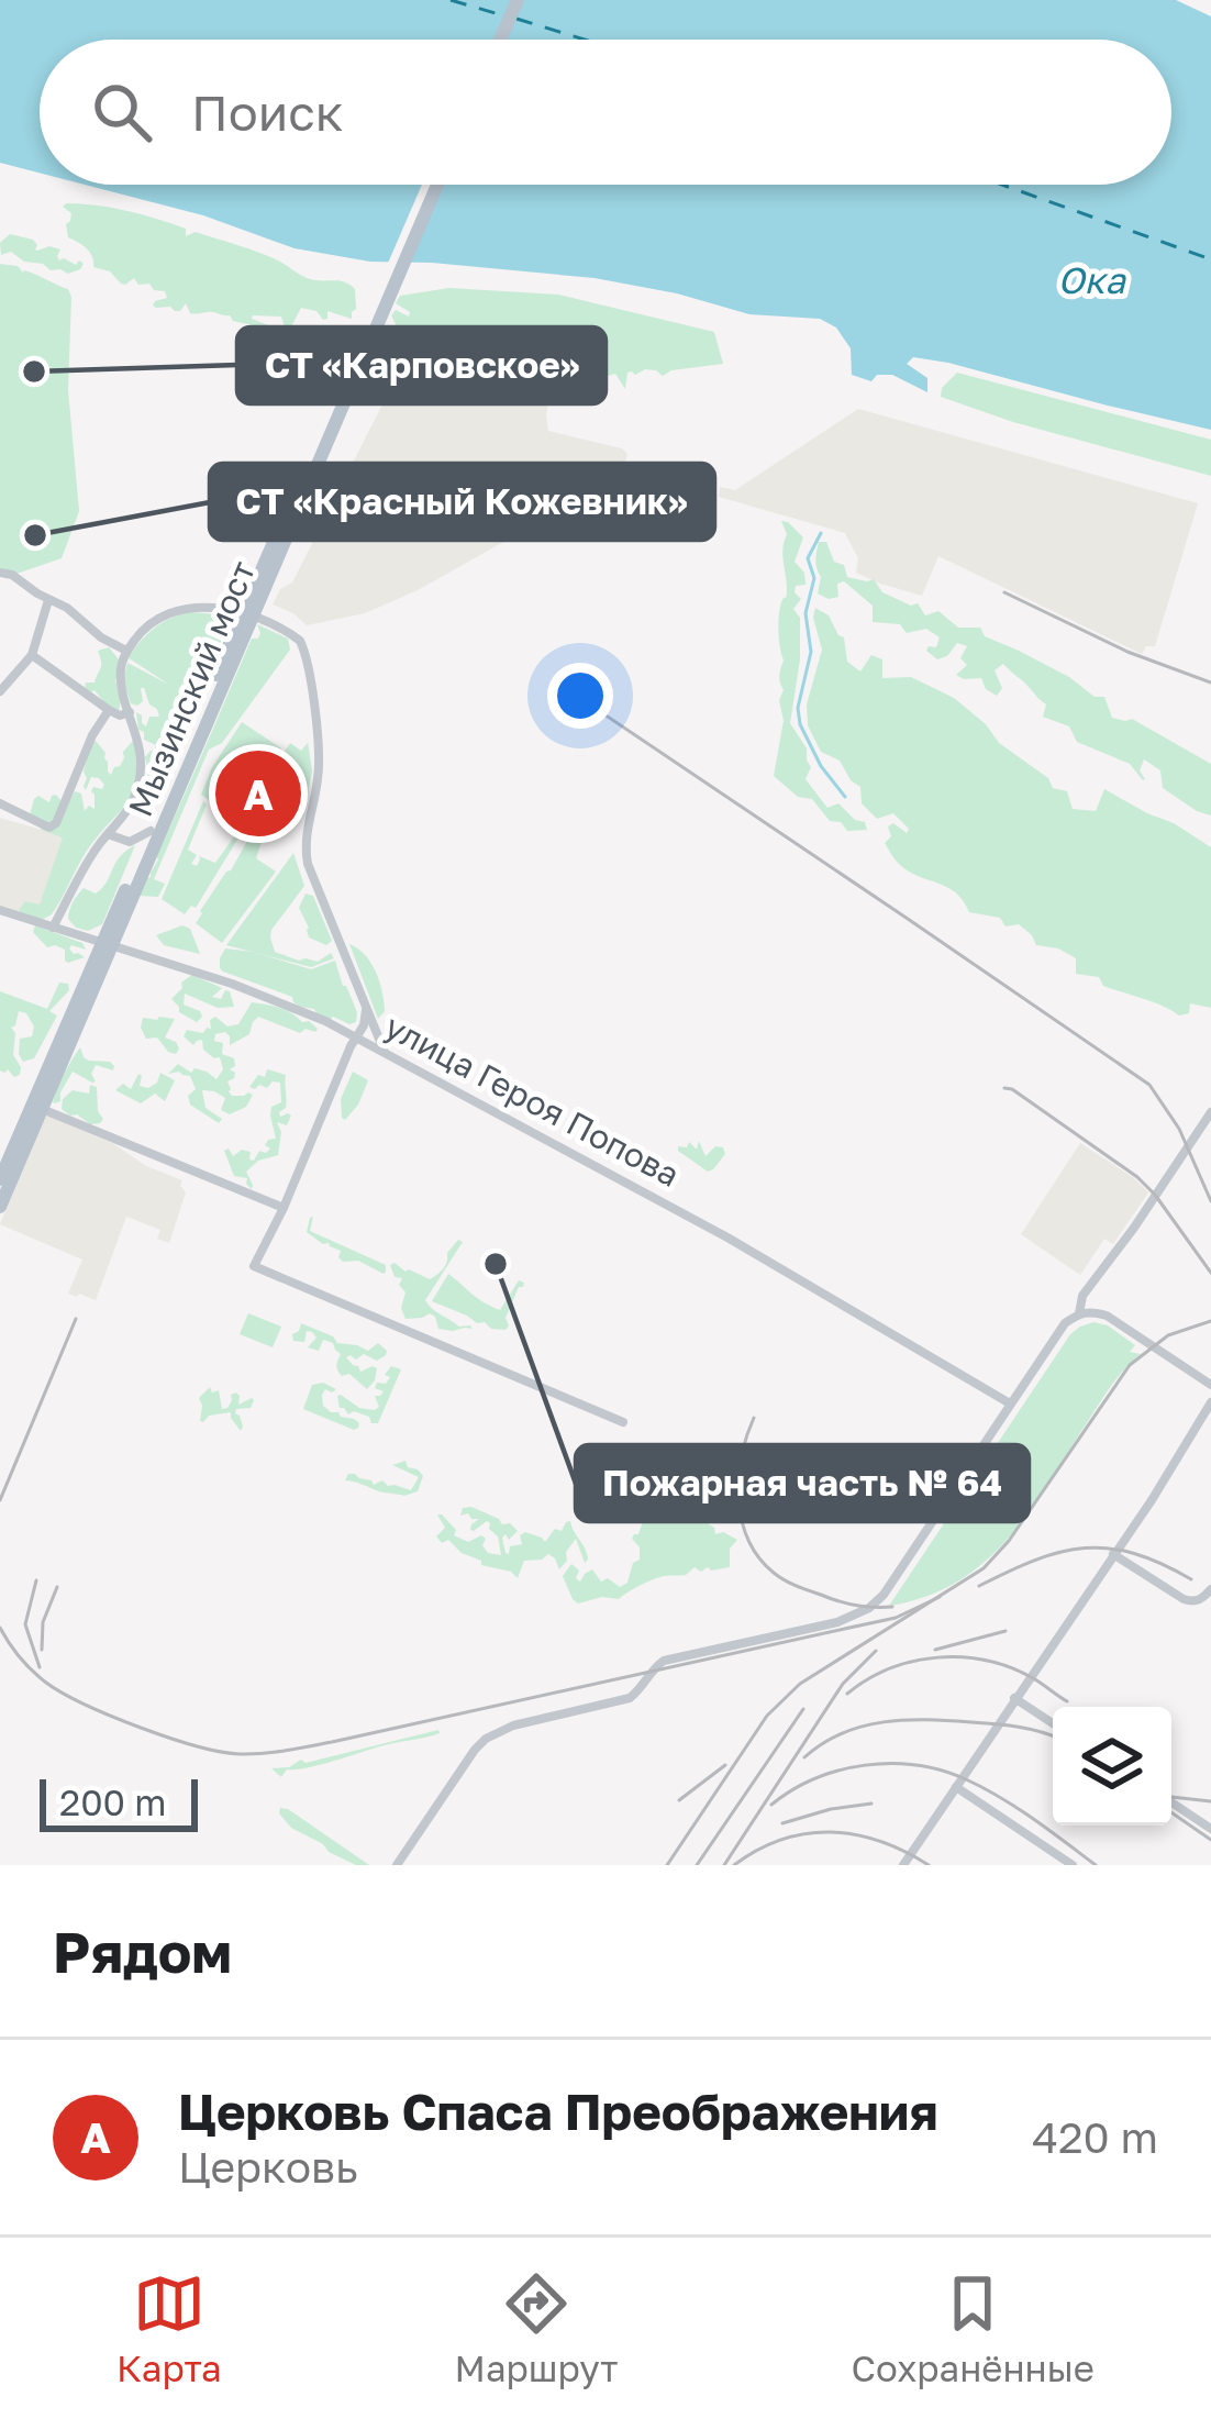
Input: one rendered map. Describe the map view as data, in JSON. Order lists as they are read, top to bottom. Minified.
{"streets":{"main road":["Мызинский мост"],"street":["улица Героя Попова"]},"crossings":[["Мызинский мост","улица Героя Попова"]],"water":["Ока"],"places":["СТ «Карповское»","СТ «Красный Кожевник»","Пожарная часть № 64"],"scale_bar":"200 m","page":{"search":"Поиск","pins":"A","scale":"200 m","heading":"Рядом","list":[{"mark":"A","name":"Церковь Спаса Преображения","note":"Церковь","value":"420 m"}],"nav":["Карта","Маршрут","Сохранённые"]}}
